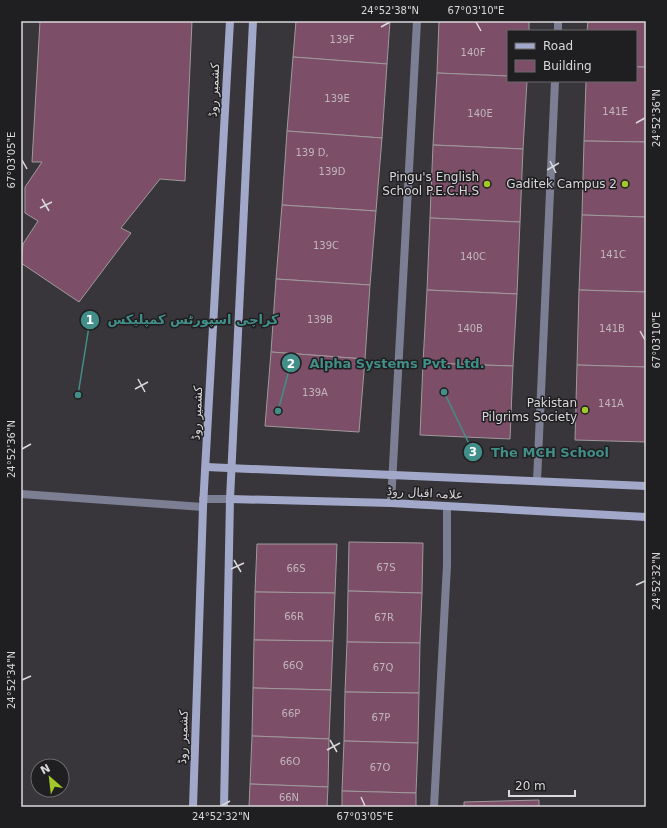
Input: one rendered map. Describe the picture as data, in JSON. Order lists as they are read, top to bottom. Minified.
{"streets":{"main road":["کشمیر روڈ","علامہ اقبال روڈ"]},"crossings":[["کشمیر روڈ","علامہ اقبال روڈ"]],"places":["Pingu's English School P.E.C.H.S","Gaditek Campus 2","The MCH School","کراچی اسپورٹس کمپلیکس","Pakistan Pilgrims Society","Alpha Systems Pvt. Ltd."],"house_numbers":["139F","140F","139E","141E","140E","139 D,","139D","139C","141C","140C","139B","140B","141B","139A","141A","67S","66S","66R","67R","66Q","67Q","66P","67P","66O","67O","66N"],"legend":["Road","Building"],"scale_bar":"20 m","north":"top left","coordinates":["24°52'38\"N","67°03'10\"E","24°52'36\"N","67°03'05\"E","24°52'32\"N","24°52'34\"N"]}
